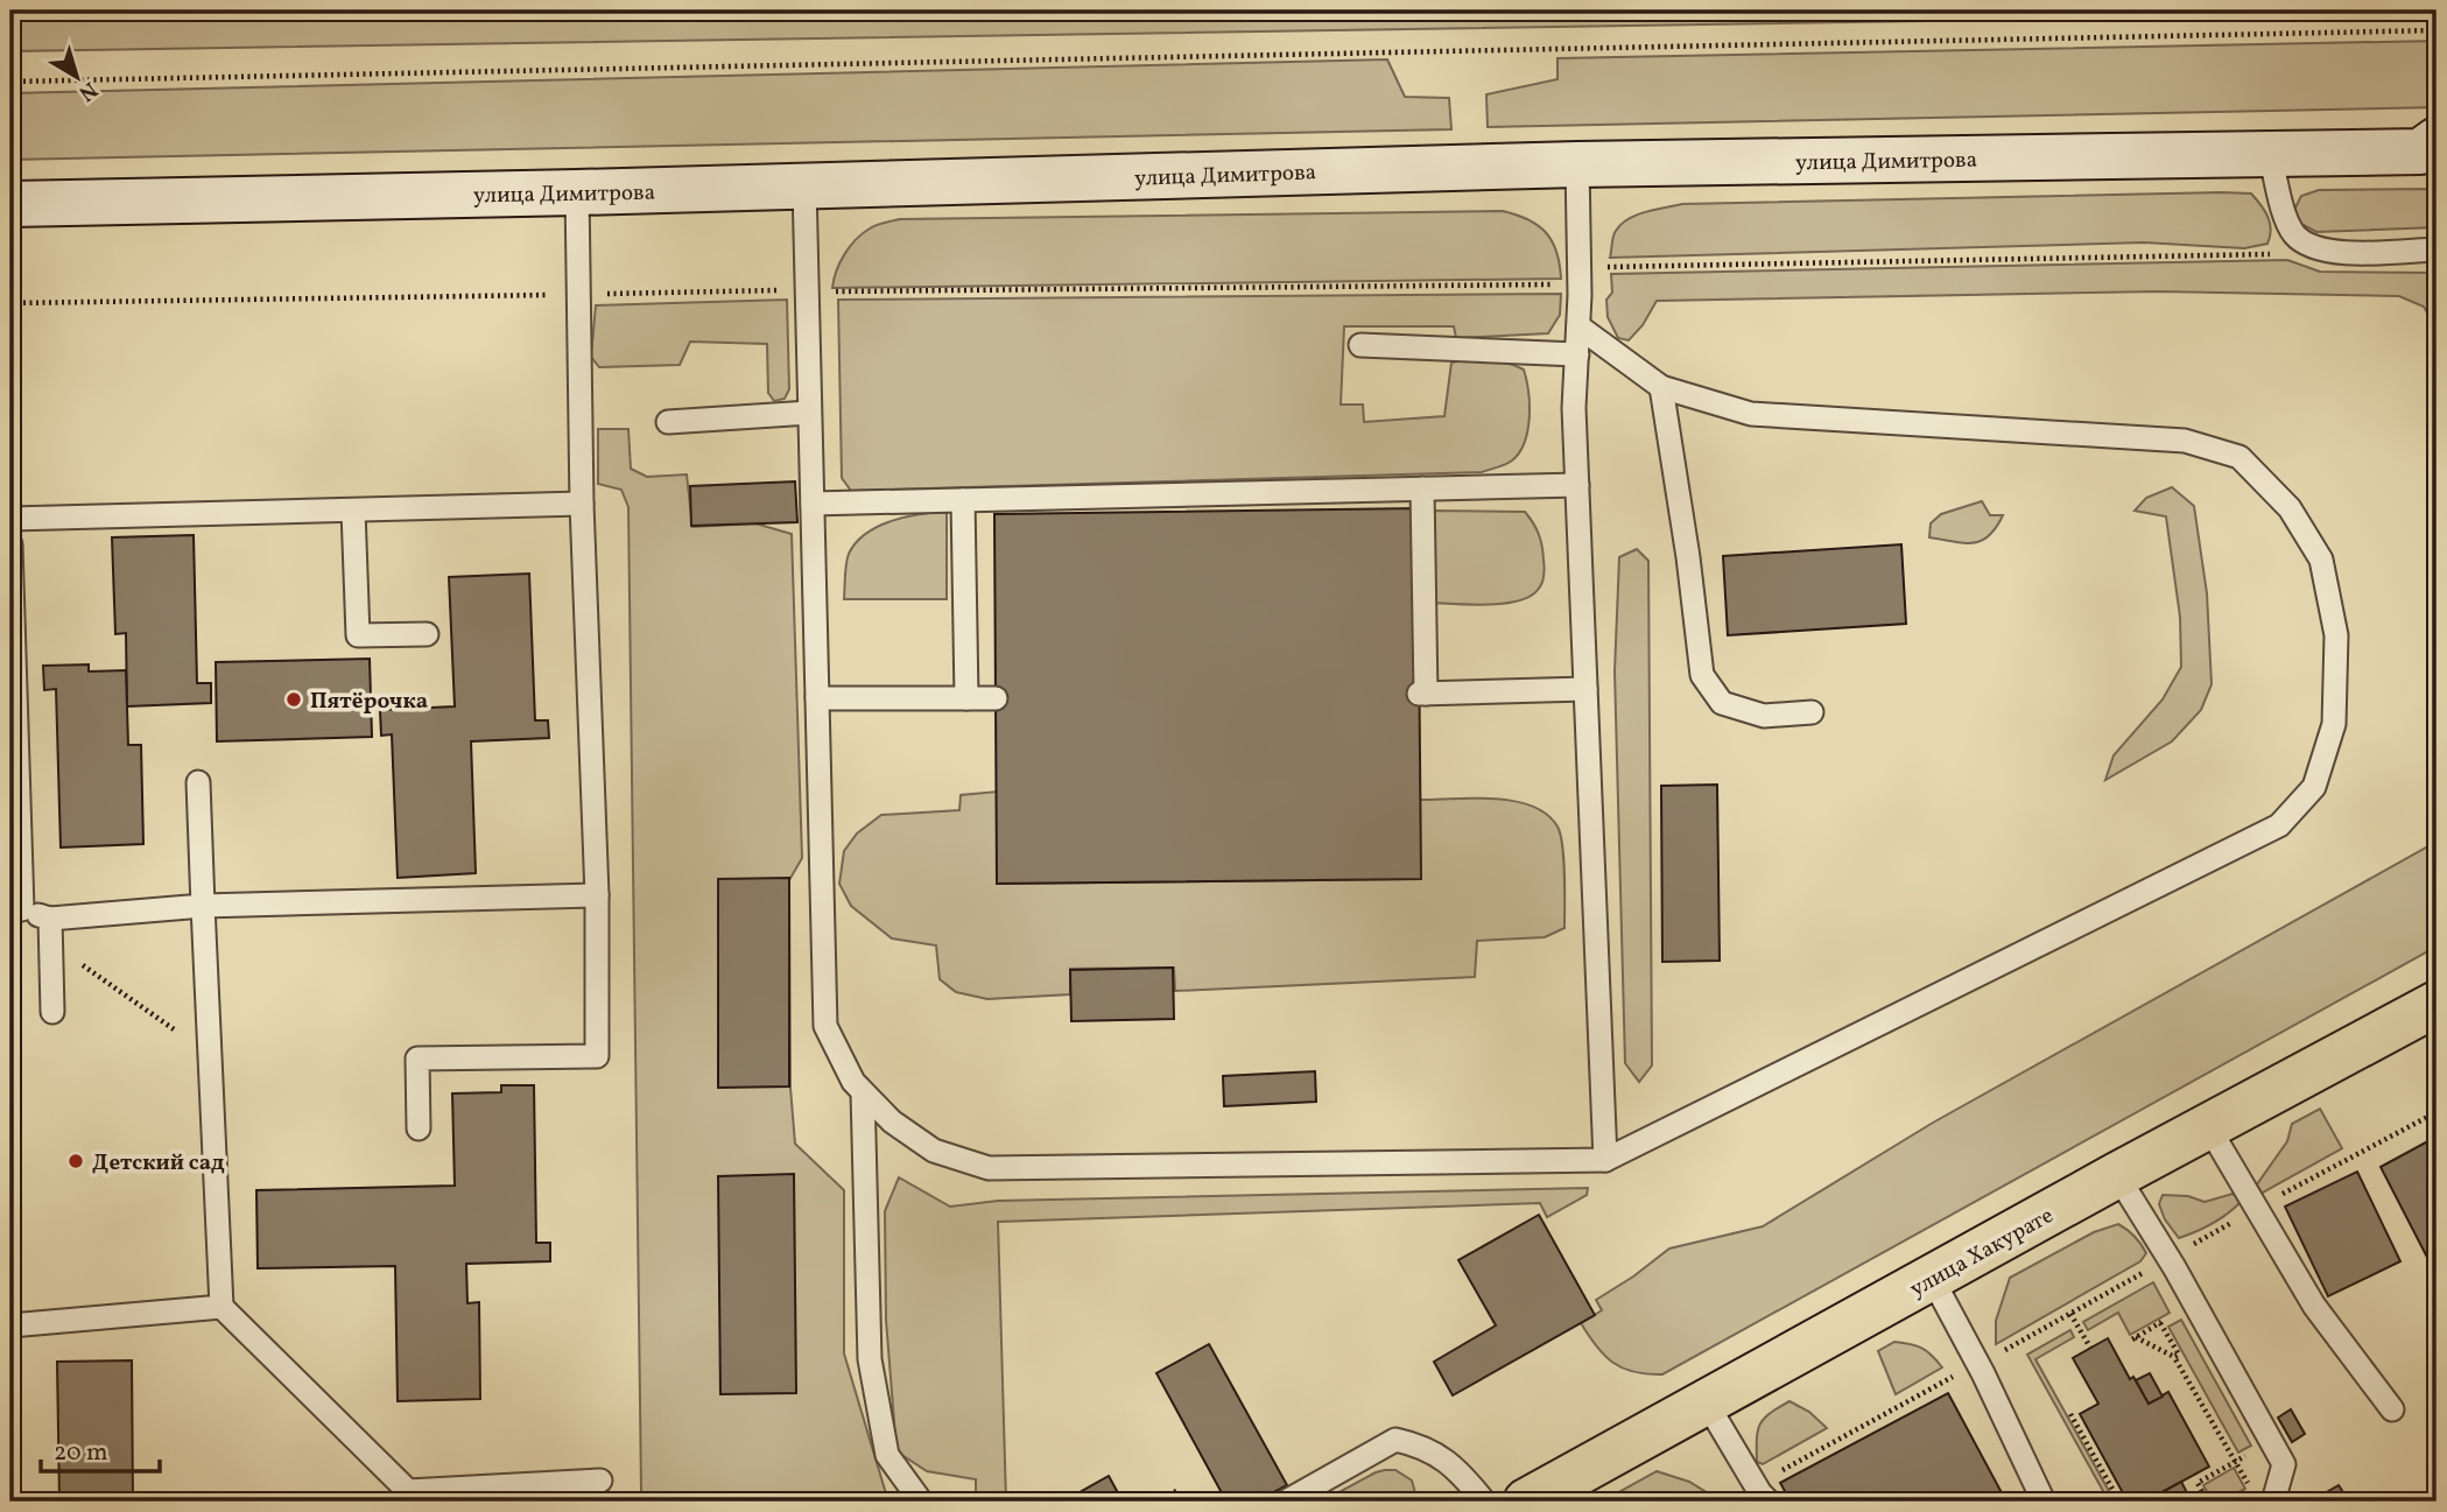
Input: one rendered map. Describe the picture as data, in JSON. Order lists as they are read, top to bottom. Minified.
{"streets":{"main road":["улица Димитрова","улица Хакурате"]},"places":["Пятёрочка","Детский сад"],"scale_bar":"20 m","north":"bottom right"}
